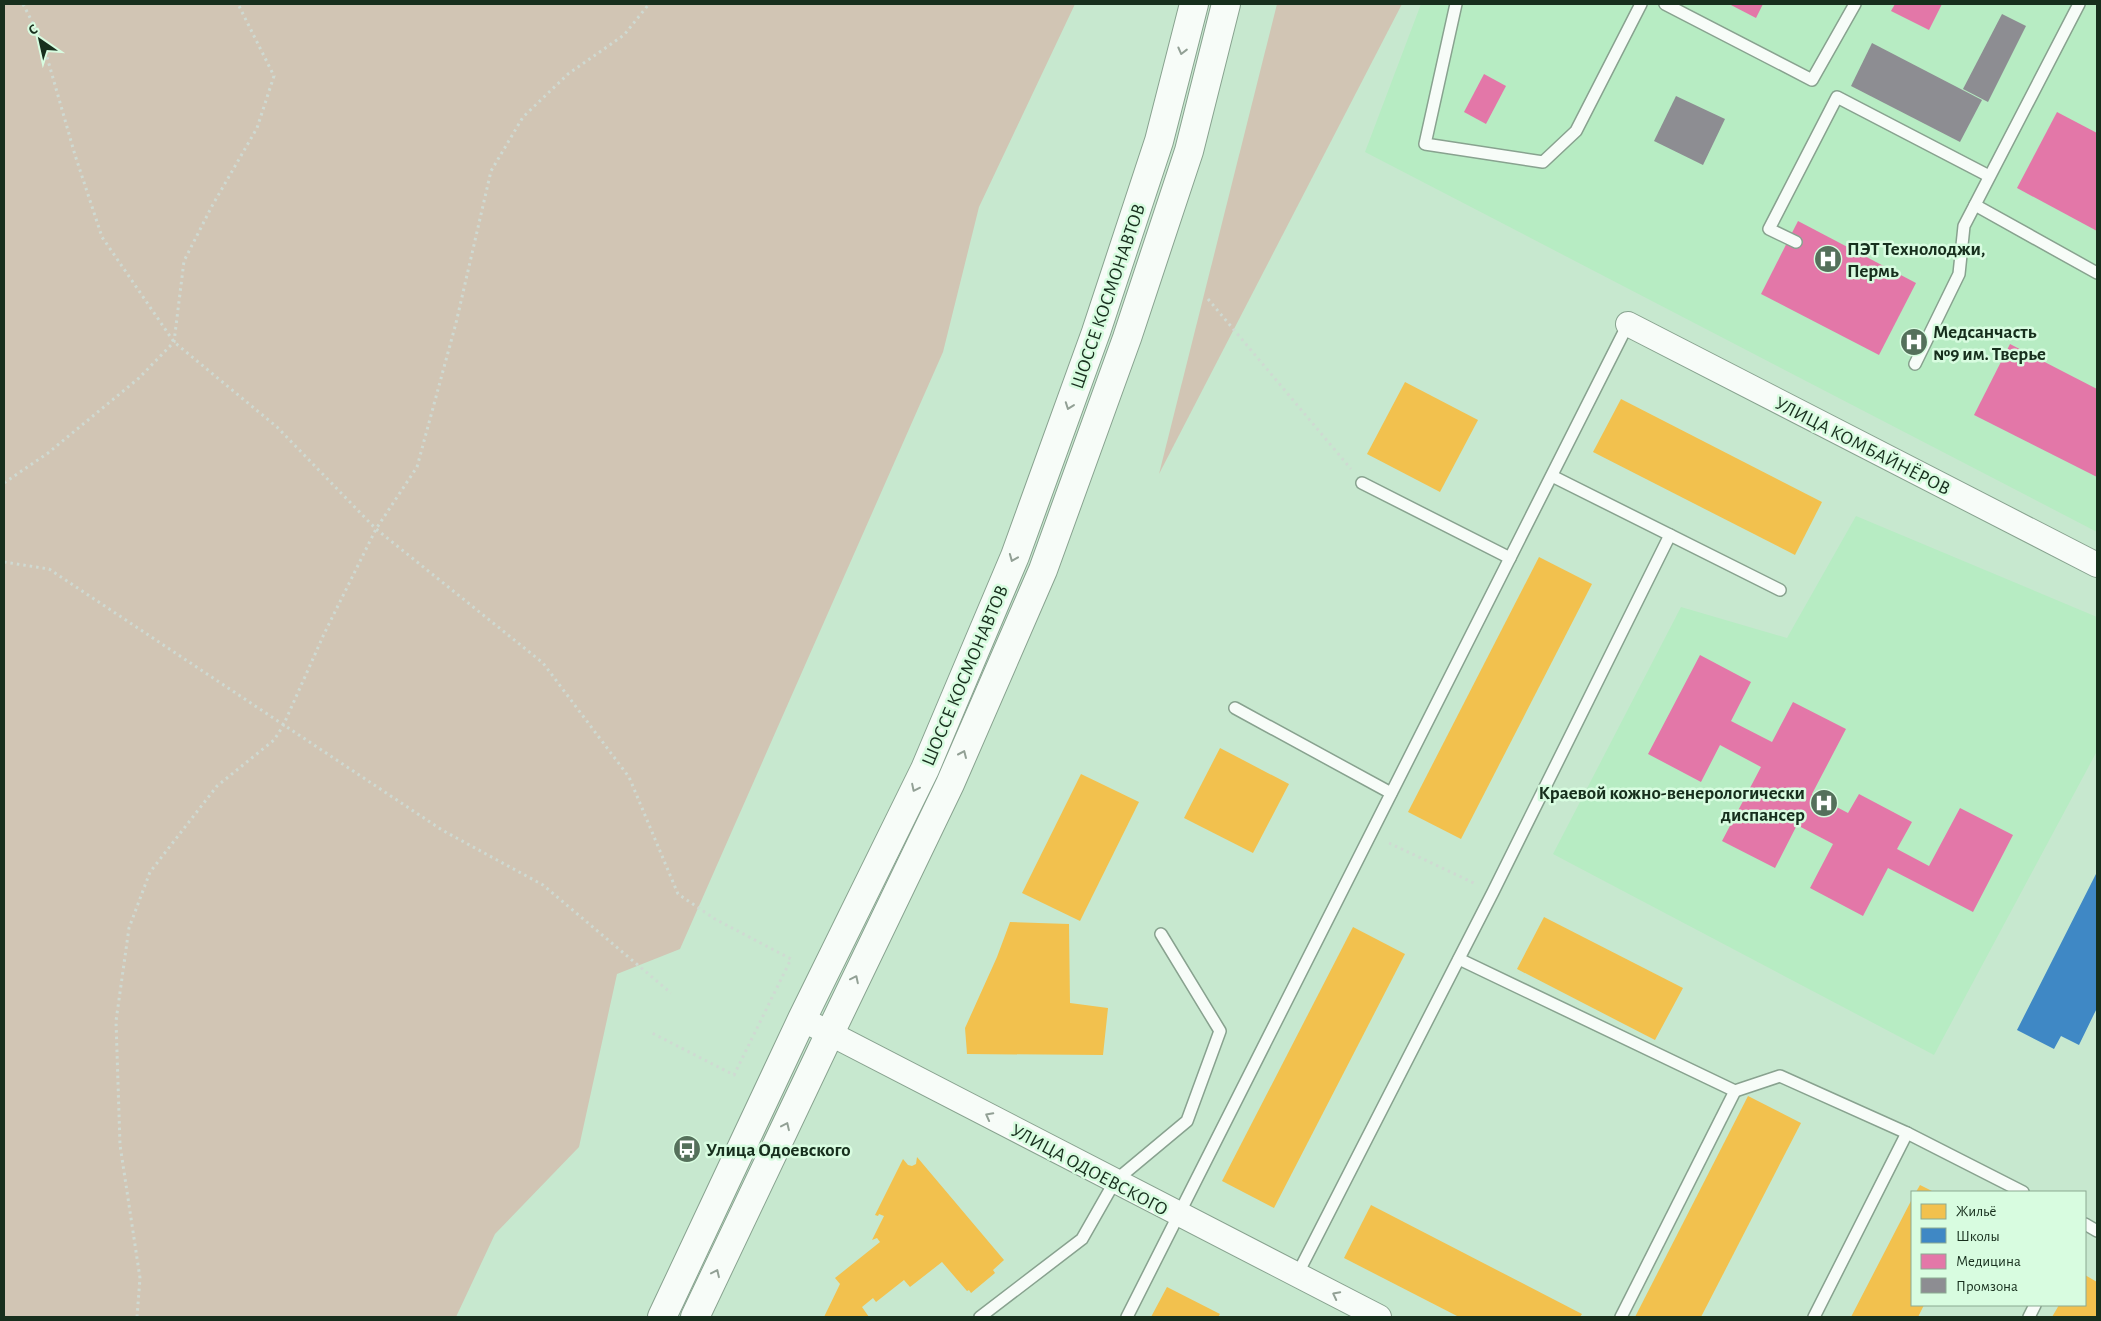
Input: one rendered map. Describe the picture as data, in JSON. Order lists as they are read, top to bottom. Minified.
{"streets":{"main road":["ШОССЕ КОСМОНАВТОВ"],"street":["УЛИЦА КОМБАЙНЁРОВ","УЛИЦА ОДОЕВСКОГО"]},"crossings":[["ШОССЕ КОСМОНАВТОВ","УЛИЦА ОДОЕВСКОГО"]],"one_way":["УЛИЦА ОДОЕВСКОГО"],"places":{"hospital":["ПЭТ Технолоджи, Пермь","Медсанчасть №9 им. Тверье","Краевой кожно-венерологически диспансер"],"bus stop":["Улица Одоевского"]},"legend":["Жильё","Школы","Медицина","Промзона"],"north":"top left"}
